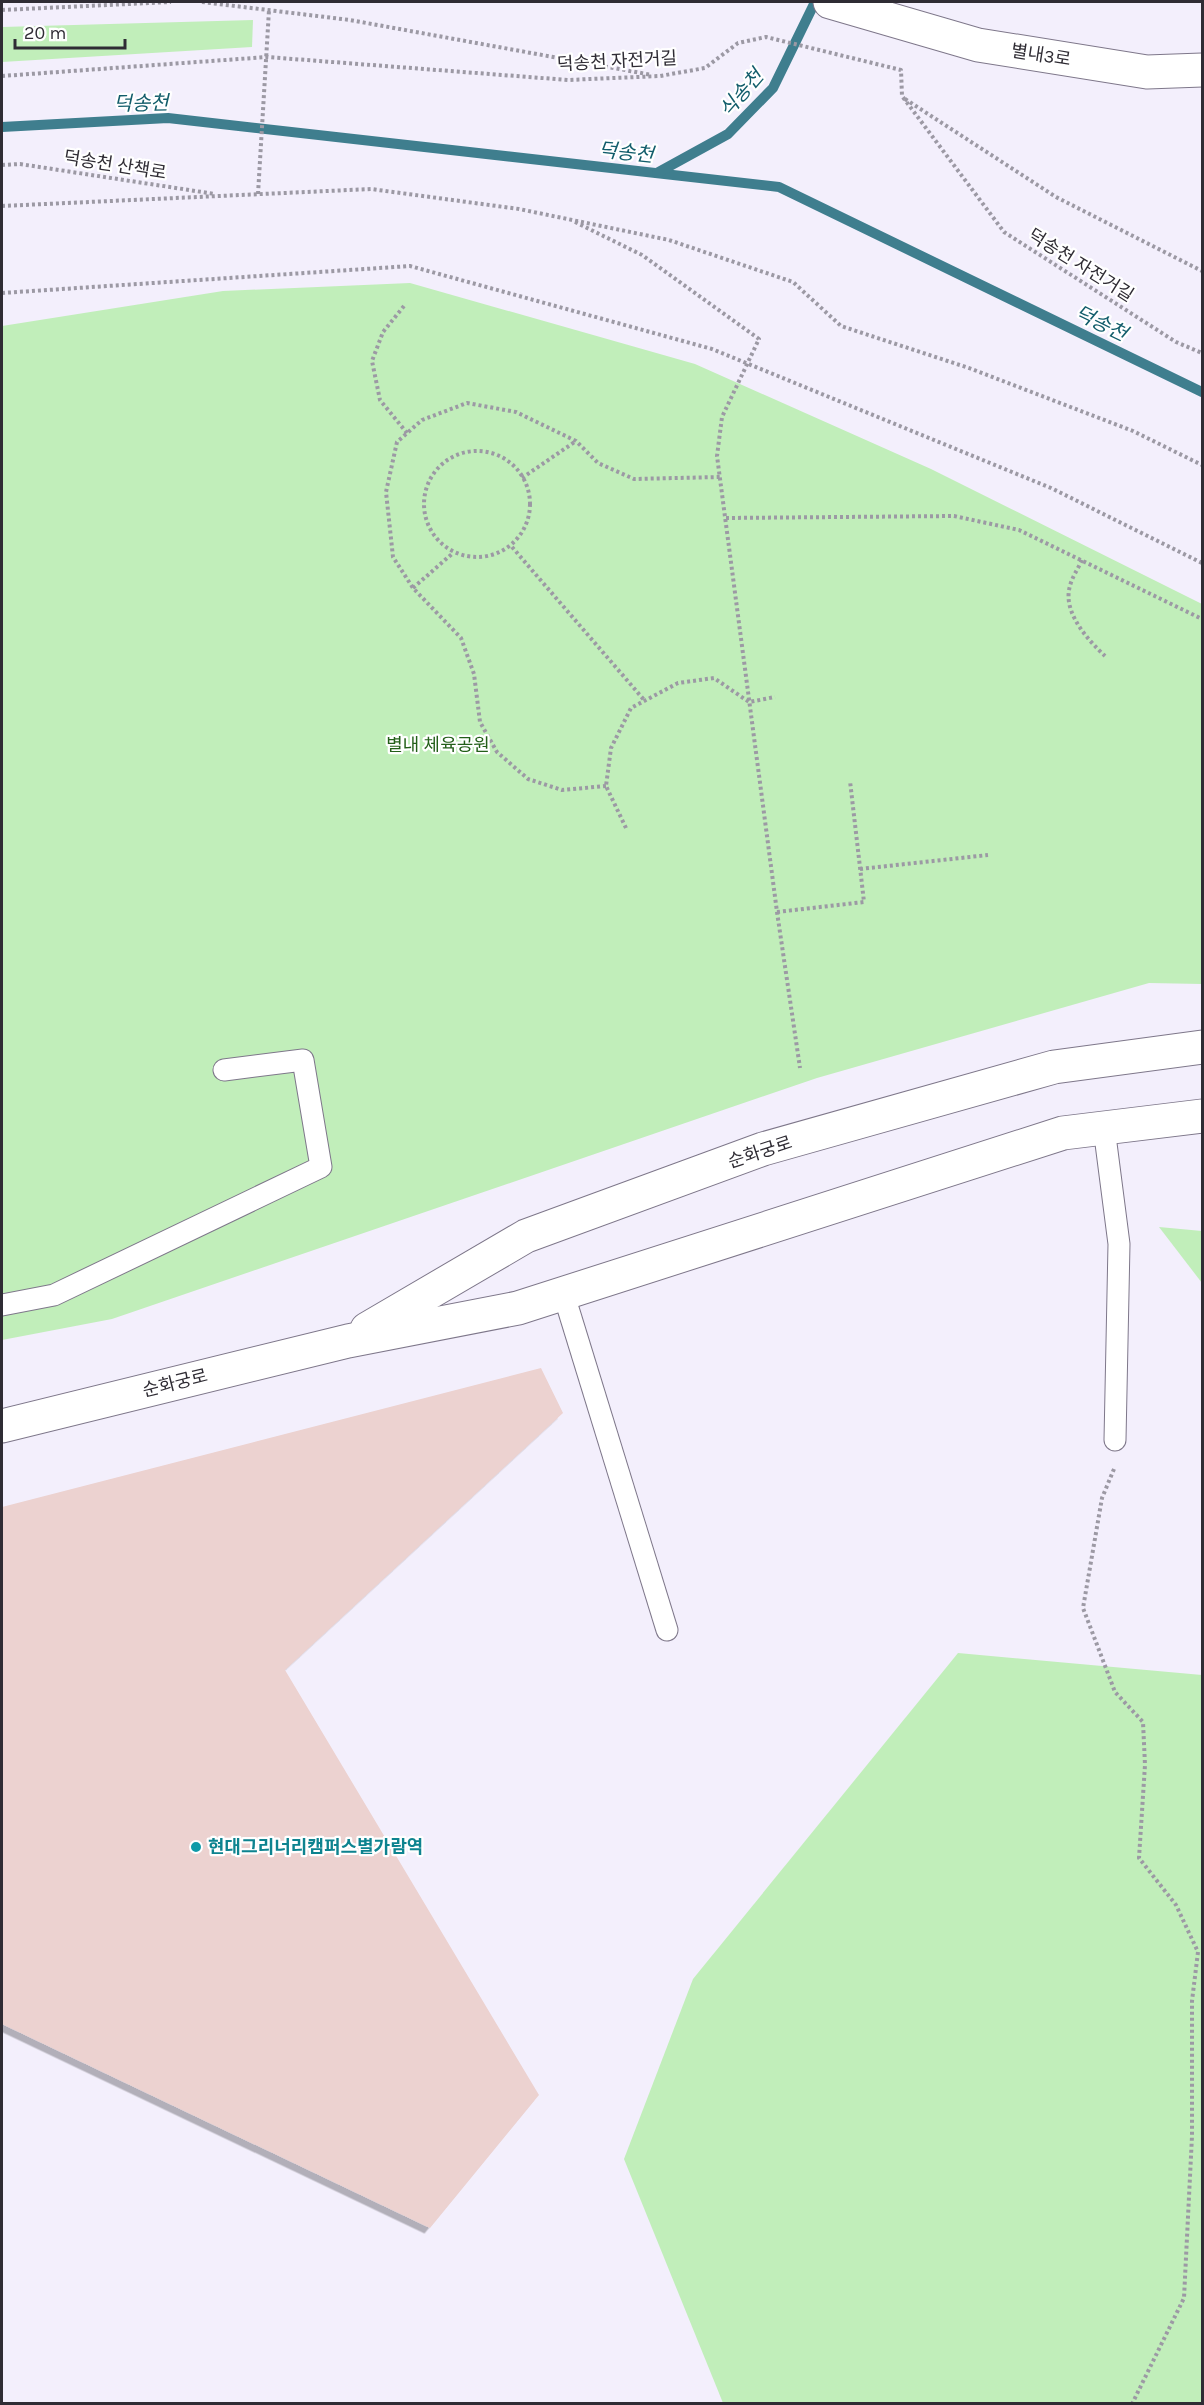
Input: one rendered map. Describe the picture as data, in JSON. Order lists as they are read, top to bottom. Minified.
{"streets":{"street":["별내3로","순화궁로"],"path":["덕송천 자전거길","덕송천 산책로"]},"water":["식송천","덕송천"],"parks":["별내 체육공원"],"places":["현대그리너리캠퍼스별가람역"],"scale_bar":"20 m"}
